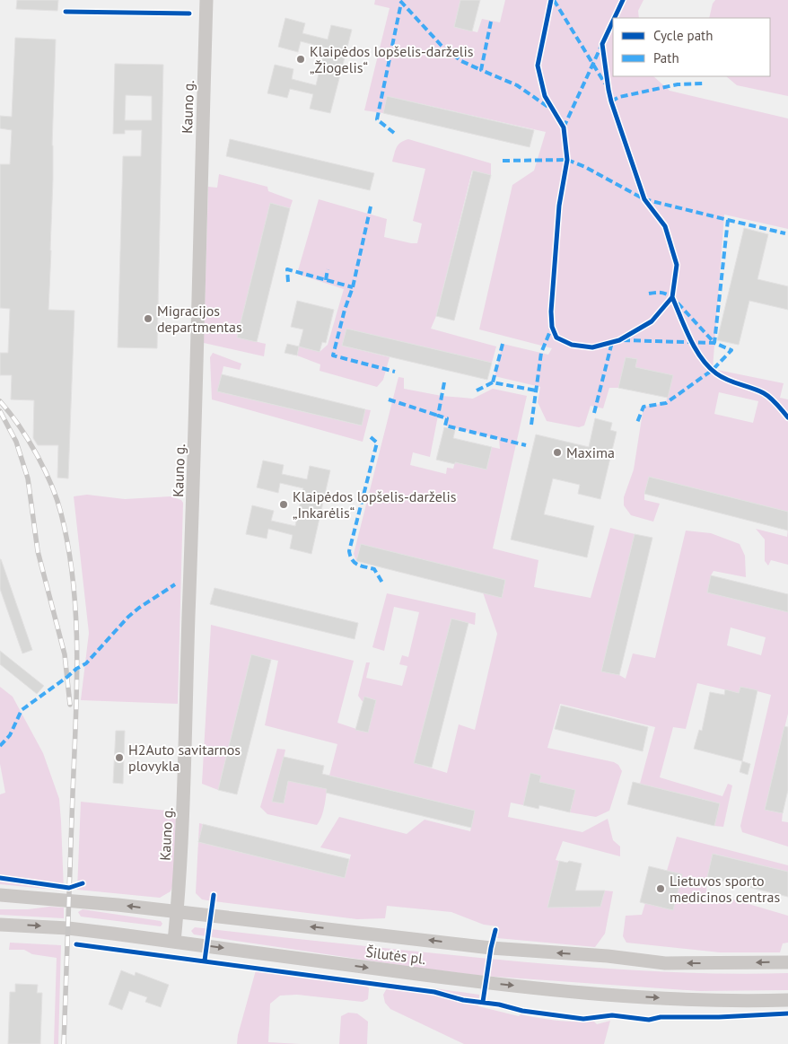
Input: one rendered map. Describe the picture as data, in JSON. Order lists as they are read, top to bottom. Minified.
{"streets":{"main road":["Kauno g.","Šilutės pl."]},"crossings":[["Kauno g.","Šilutės pl."]],"places":["Klaipėdos lopšelis-darželis „Žiogelis“","Migracijos departmentas","Maxima","Klaipėdos lopšelis-darželis „Inkarėlis“","H2Auto savitarnos plovykla","Lietuvos sporto medicinos centras"],"legend":["Cycle path","Path"]}
